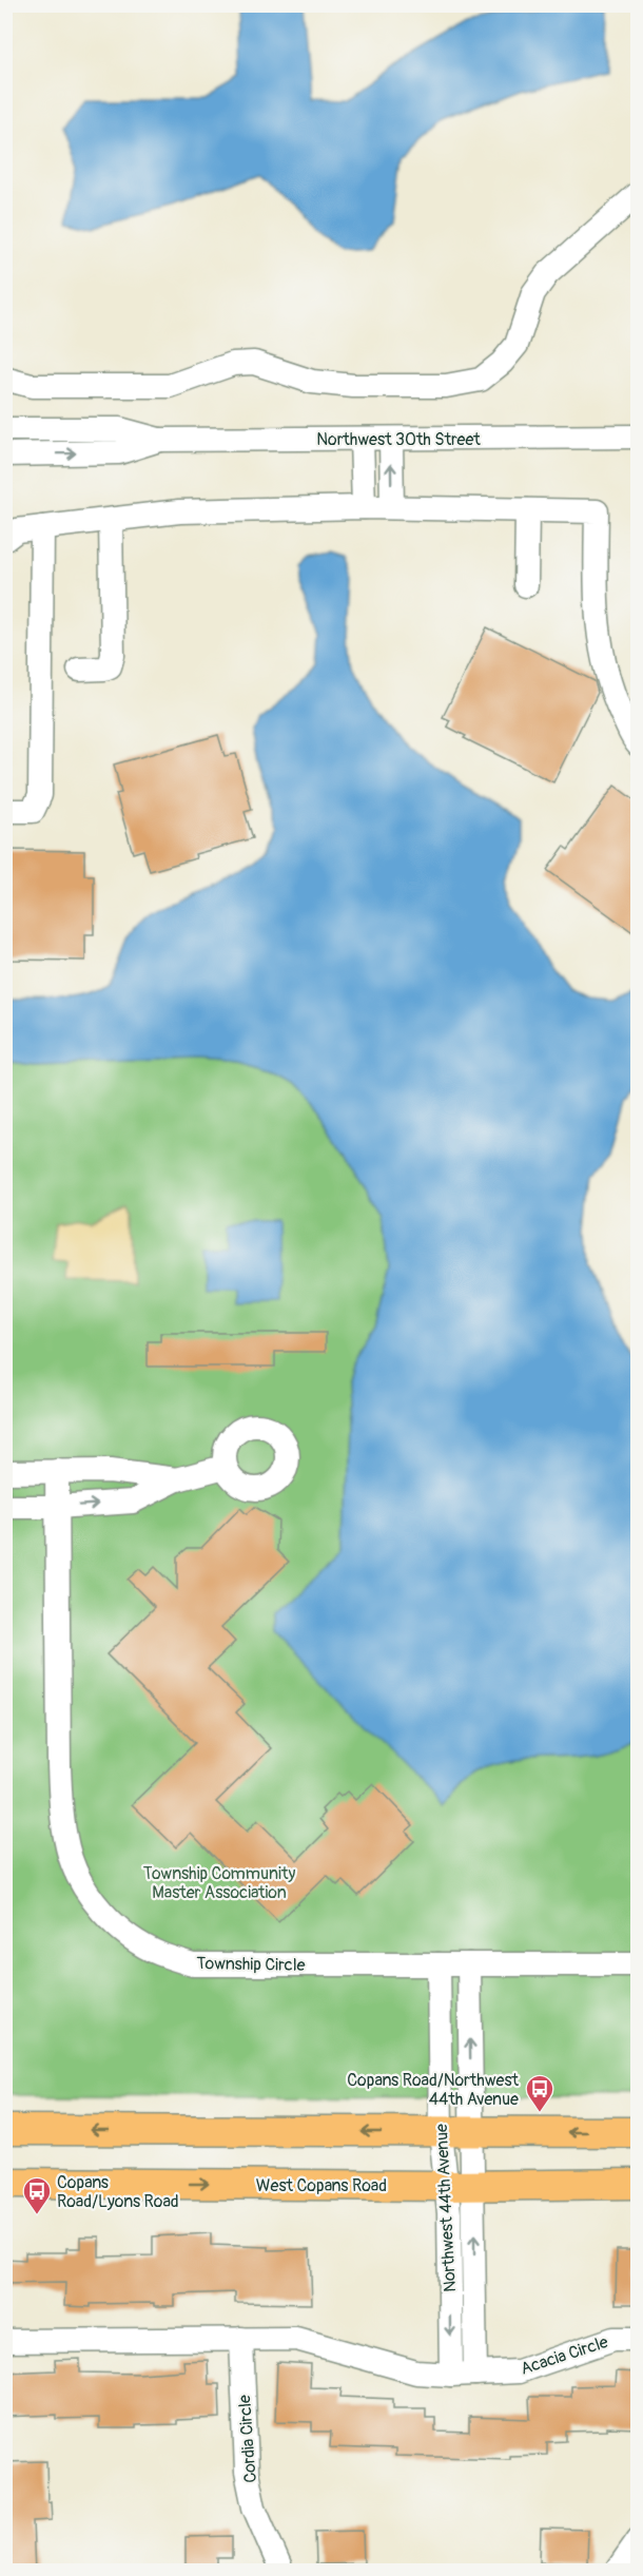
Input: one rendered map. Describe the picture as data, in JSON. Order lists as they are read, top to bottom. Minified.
{"streets":{"main road":["West Copans Road"],"street":["Northwest 30th Street","Township Circle","Northwest 44th Avenue","Acacia Circle","Cordia Circle"]},"crossings":[["Township Circle","Northwest 44th Avenue"],["West Copans Road","Northwest 44th Avenue"],["Northwest 44th Avenue","Acacia Circle"]],"parks":["Township Community Master Association"],"places":{"bus stop":["Copans Road/Northwest 44th Avenue","Copans Road/Lyons Road"]}}
